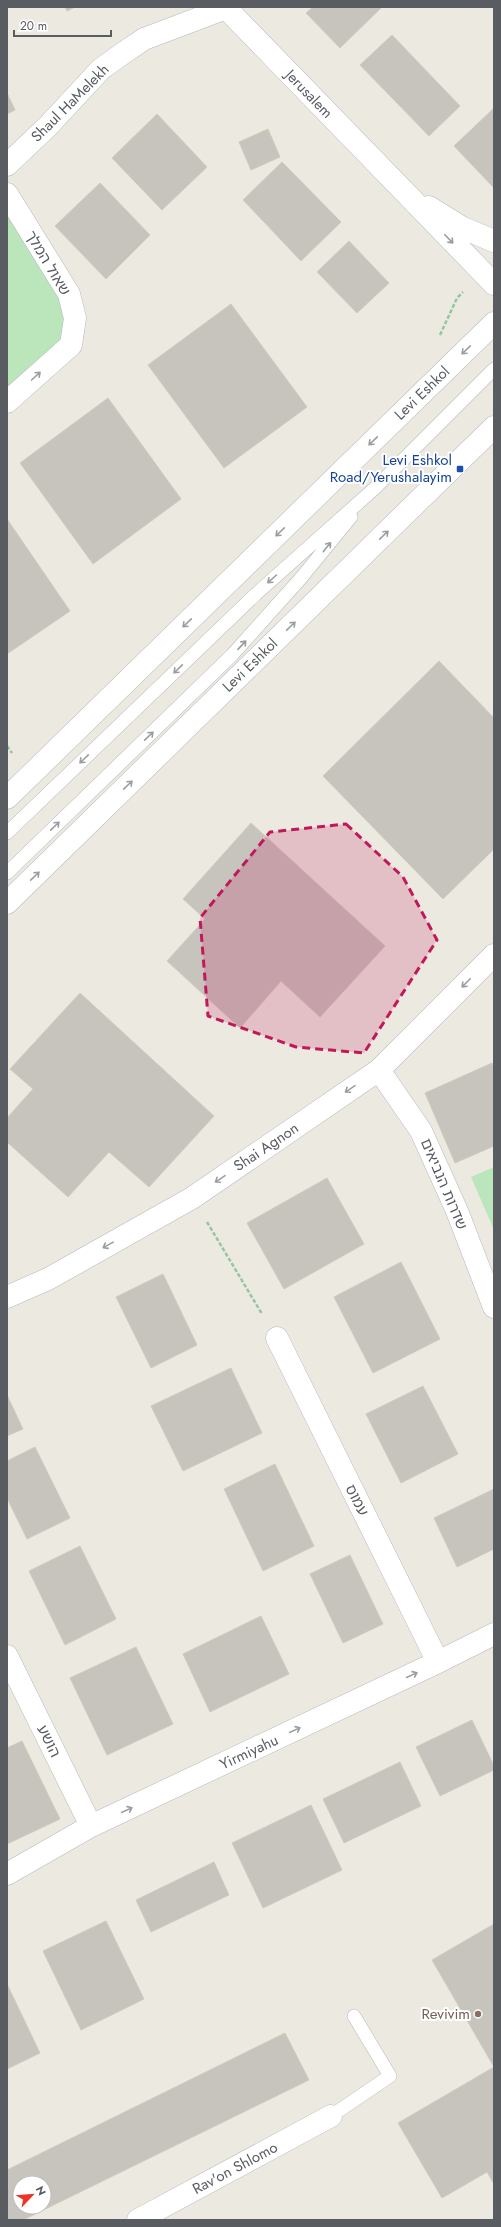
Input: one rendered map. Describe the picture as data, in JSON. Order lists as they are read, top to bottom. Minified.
{"streets":{"street":["Jerusalem","Shaul HaMelekh","שאול המלך","Levi Eshkol","Shai Agnon","שדרות הנביאים","עמוס","הושע","Yirmiyahu","Rav'on Shlomo"]},"crossings":[["Jerusalem","Shaul HaMelekh"],["Shai Agnon","שדרות הנביאים"],["עמוס","Yirmiyahu"],["הושע","Yirmiyahu"]],"one_way":["שאול המלך","Shai Agnon","Yirmiyahu"],"places":{"transit":["Levi Eshkol Road/Yerushalayim"],"other":["Revivim"]},"scale_bar":"20 m","north":"top right"}
